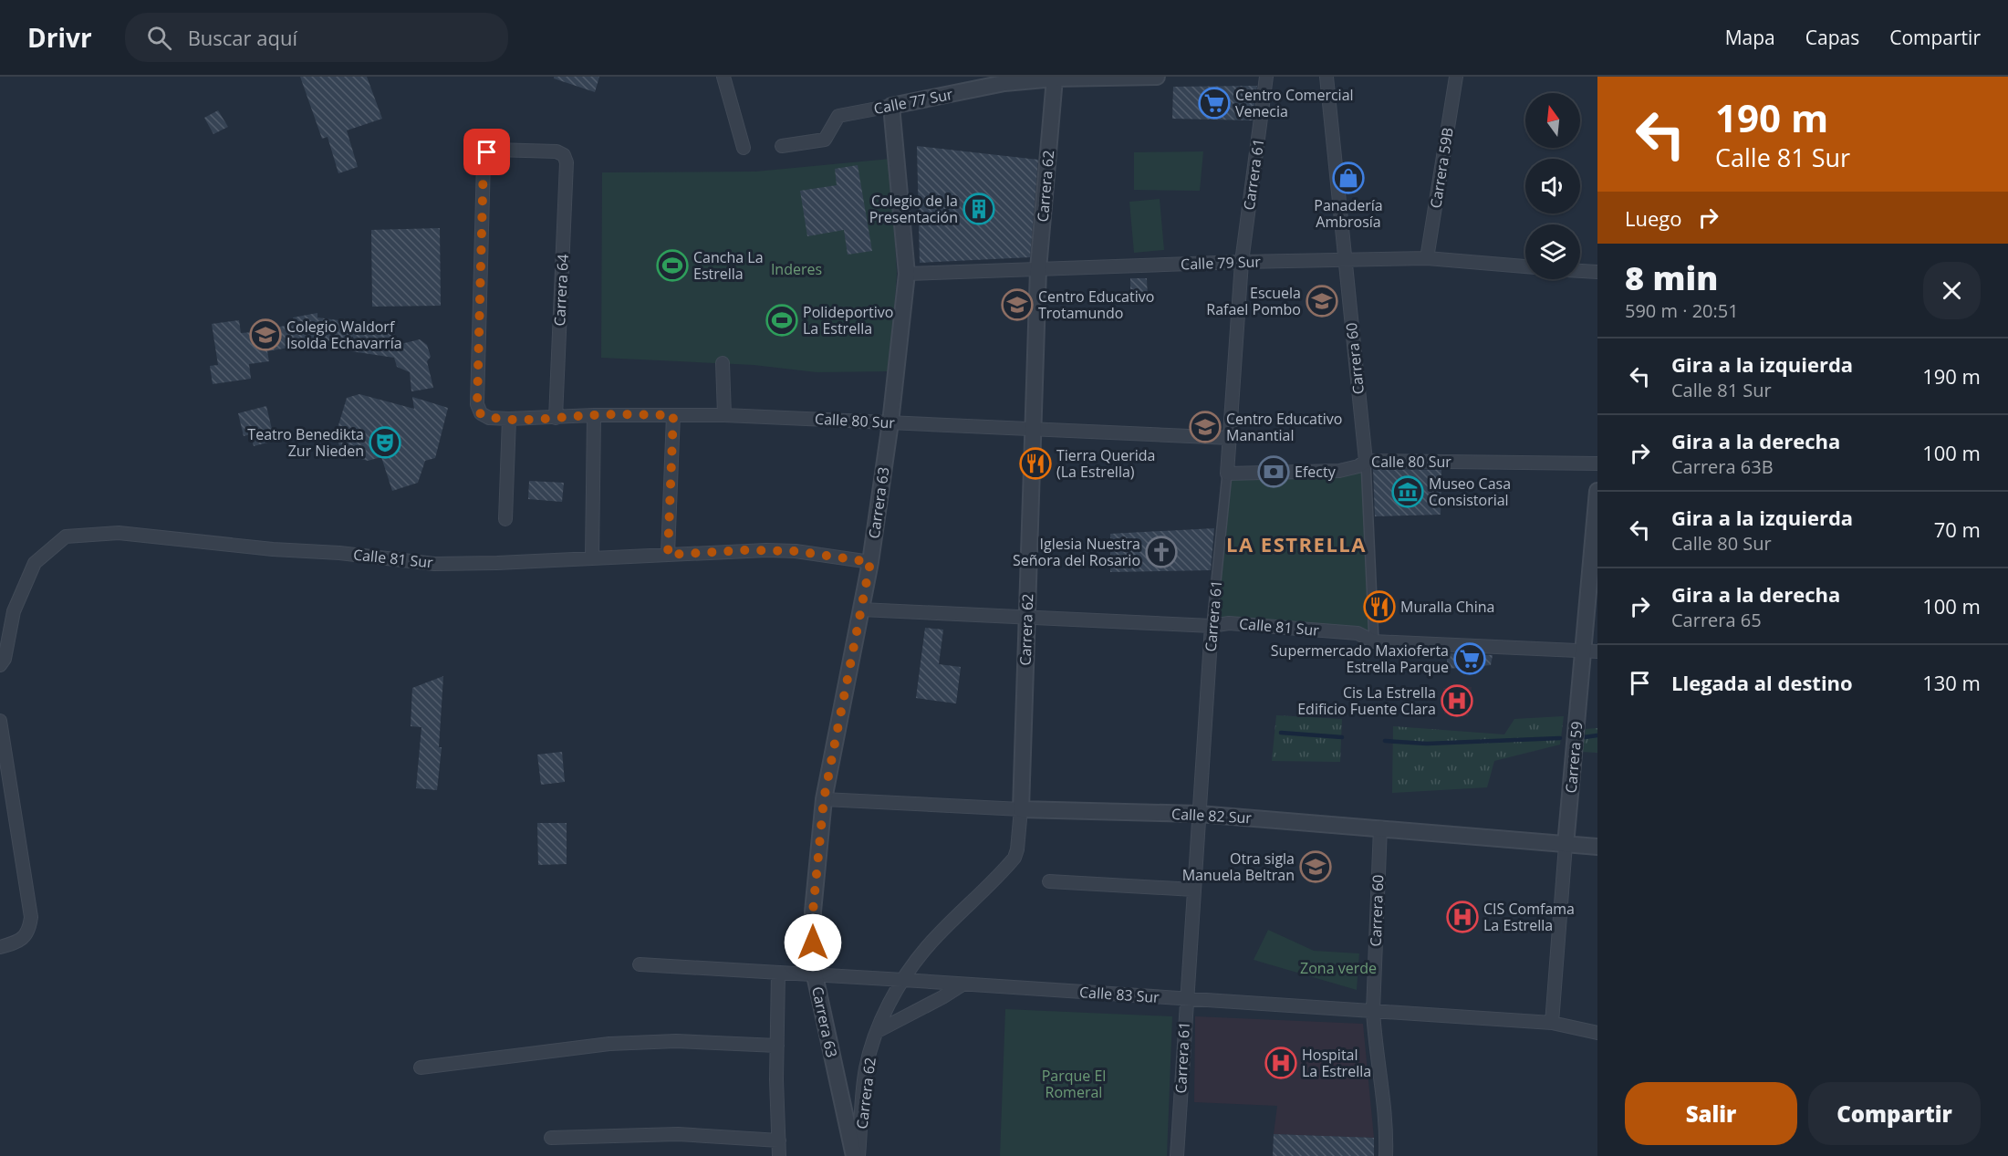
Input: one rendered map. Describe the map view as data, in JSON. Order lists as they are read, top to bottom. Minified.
{"streets":{"street":["Calle 77 Sur","Carrera 59B","Carrera 61","Carrera 62","Calle 79 Sur","Carrera 64","Carrera 60","Calle 80 Sur","Carrera 63","Calle 81 Sur","Carrera 59","Calle 82 Sur","Calle 83 Sur"]},"crossings":[["Calle 77 Sur","Carrera 62"],["Calle 77 Sur","Carrera 63"],["Carrera 59B","Calle 79 Sur"],["Carrera 61","Calle 79 Sur"],["Carrera 61","Calle 80 Sur"],["Carrera 61","Calle 81 Sur"],["Carrera 61","Calle 82 Sur"],["Carrera 61","Calle 83 Sur"],["Carrera 62","Calle 79 Sur"],["Carrera 62","Calle 80 Sur"],["Carrera 62","Calle 81 Sur"],["Carrera 62","Calle 82 Sur"],["Carrera 62","Calle 83 Sur"],["Calle 79 Sur","Carrera 60"],["Calle 79 Sur","Carrera 63"],["Carrera 64","Calle 80 Sur"],["Carrera 60","Calle 80 Sur"],["Carrera 60","Calle 81 Sur"],["Carrera 60","Calle 82 Sur"],["Carrera 60","Calle 83 Sur"],["Calle 80 Sur","Carrera 63"],["Carrera 63","Calle 81 Sur"],["Carrera 63","Calle 82 Sur"],["Carrera 63","Calle 83 Sur"],["Calle 81 Sur","Carrera 59"],["Carrera 59","Calle 82 Sur"],["Carrera 59","Calle 83 Sur"]],"districts":["LA ESTRELLA"],"parks":["Inderes","Zona verde","Parque El Romeral"],"places":{"supermarket":["Centro Comercial Venecia","Supermercado Maxioferta Estrella Parque"],"shop":["Panadería Ambrosía"],"building":["Colegio de la Presentación"],"sports":["Cancha La Estrella","Polideportivo La Estrella"],"school or university":["Escuela Rafael Pombo","Centro Educativo Trotamundo","Colegio Waldorf Isolda Echavarría","Centro Educativo Manantial","Otra sigla Manuela Beltran"],"theatre":["Teatro Benedikta Zur Nieden"],"restaurant":["Tierra Querida (La Estrella)","Muralla China"],"bank":["Efecty"],"museum":["Museo Casa Consistorial"],"church":["Iglesia Nuestra Señora del Rosario"],"hospital":["Cis La Estrella Edificio Fuente Clara","CIS Comfama La Estrella","Hospital La Estrella"]},"north":"top","page":{"header":"Drivr","search":"Buscar aquí","nav":["Mapa","Capas","Compartir"],"turn":["190 m","Calle 81 Sur"],"then":"Luego","heading":["8 min","590 m · 20:51"],"list":[{"name":"Gira a la izquierda","note":"Calle 81 Sur","value":"190 m"},{"name":"Gira a la derecha","note":"Carrera 63B","value":"100 m"},{"name":"Gira a la izquierda","note":"Calle 80 Sur","value":"70 m"},{"name":"Gira a la derecha","note":"Carrera 65","value":"100 m"},{"name":"Llegada al destino","value":"130 m"}],"buttons":["Salir","Compartir"]}}
